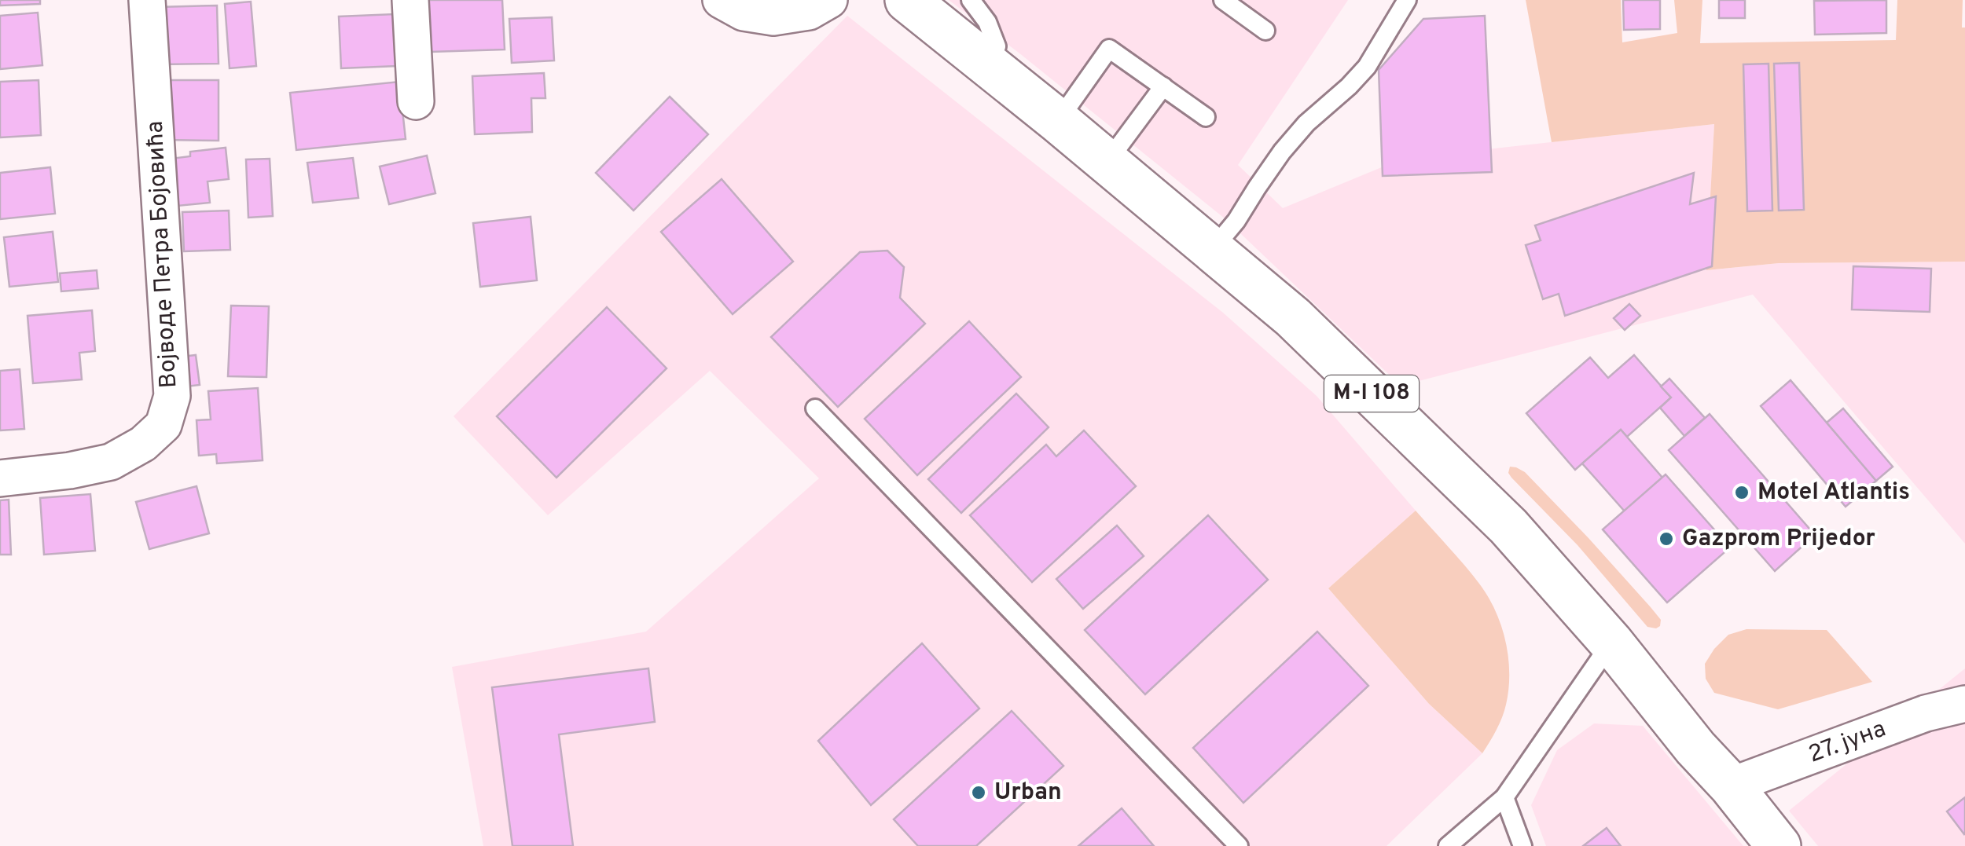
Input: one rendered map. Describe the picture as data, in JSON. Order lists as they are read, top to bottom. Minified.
{"streets":{"main road":["M-I 108"],"street":["Војводе Петра Бојовића","27. јуна"]},"crossings":[["M-I 108","27. јуна"]],"places":["Motel Atlantis","Gazprom Prijedor","Urban"]}
